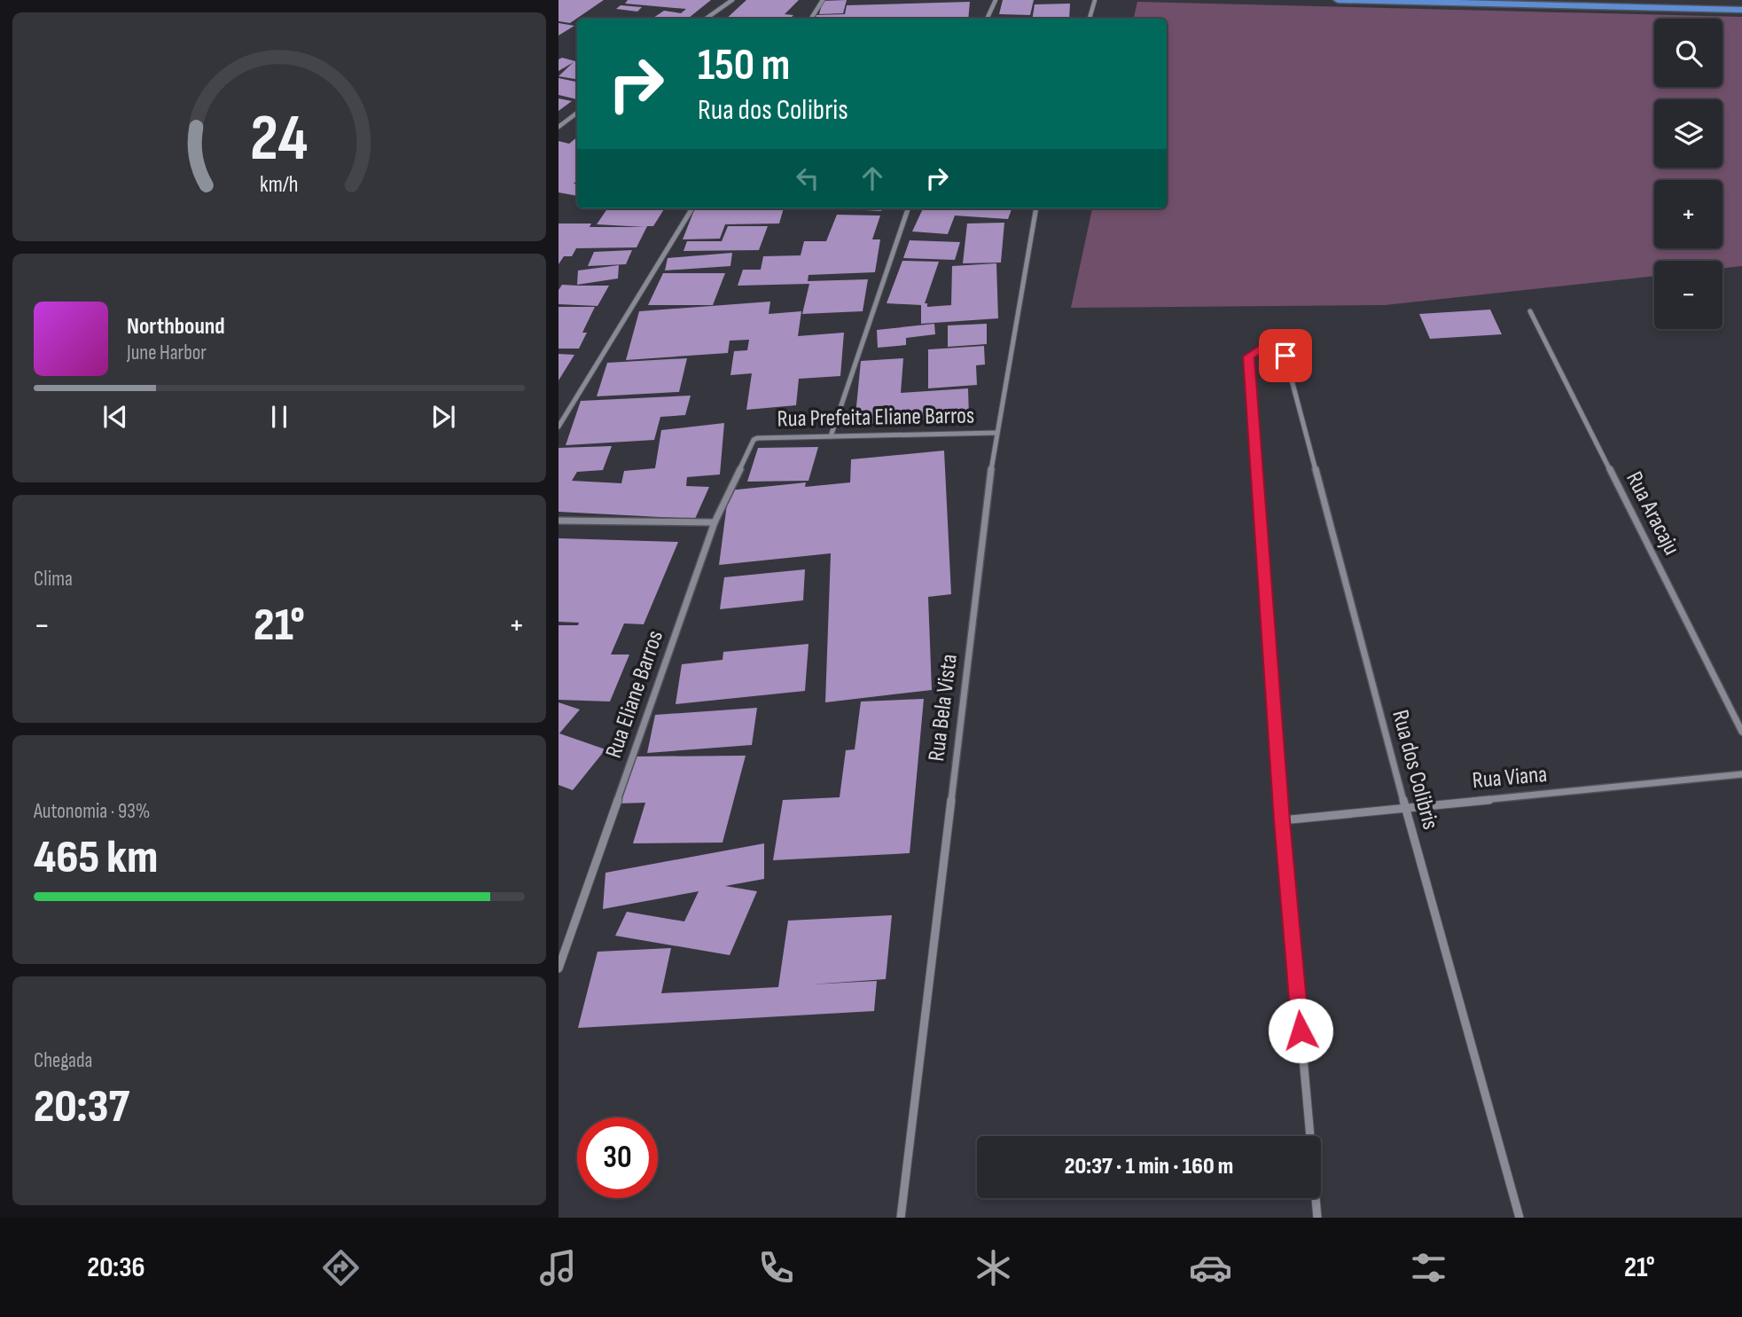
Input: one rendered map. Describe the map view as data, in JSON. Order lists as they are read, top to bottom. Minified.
{"streets":{"street":["Rua Prefeita Eliane Barros","Rua Aracaju","Rua Eliane Barros","Rua Bela Vista","Rua dos Colibris","Rua Viana"]},"crossings":[["Rua Prefeita Eliane Barros","Rua Eliane Barros"],["Rua Prefeita Eliane Barros","Rua Bela Vista"],["Rua dos Colibris","Rua Viana"]],"page":{"map_buttons":["+","−"],"turn":["150 m","Rua dos Colibris"],"song":["Northbound","June Harbor"],"tile":["Clima",["Autonomia · 93%","465 km"],["Chegada","20:37"]],"heat":["−","21°","+"],"limit":"30","trip":"20:37 · 1 min · 160 m","tabs":["20:36","21°"],"gauge":["24","km/h"]}}
